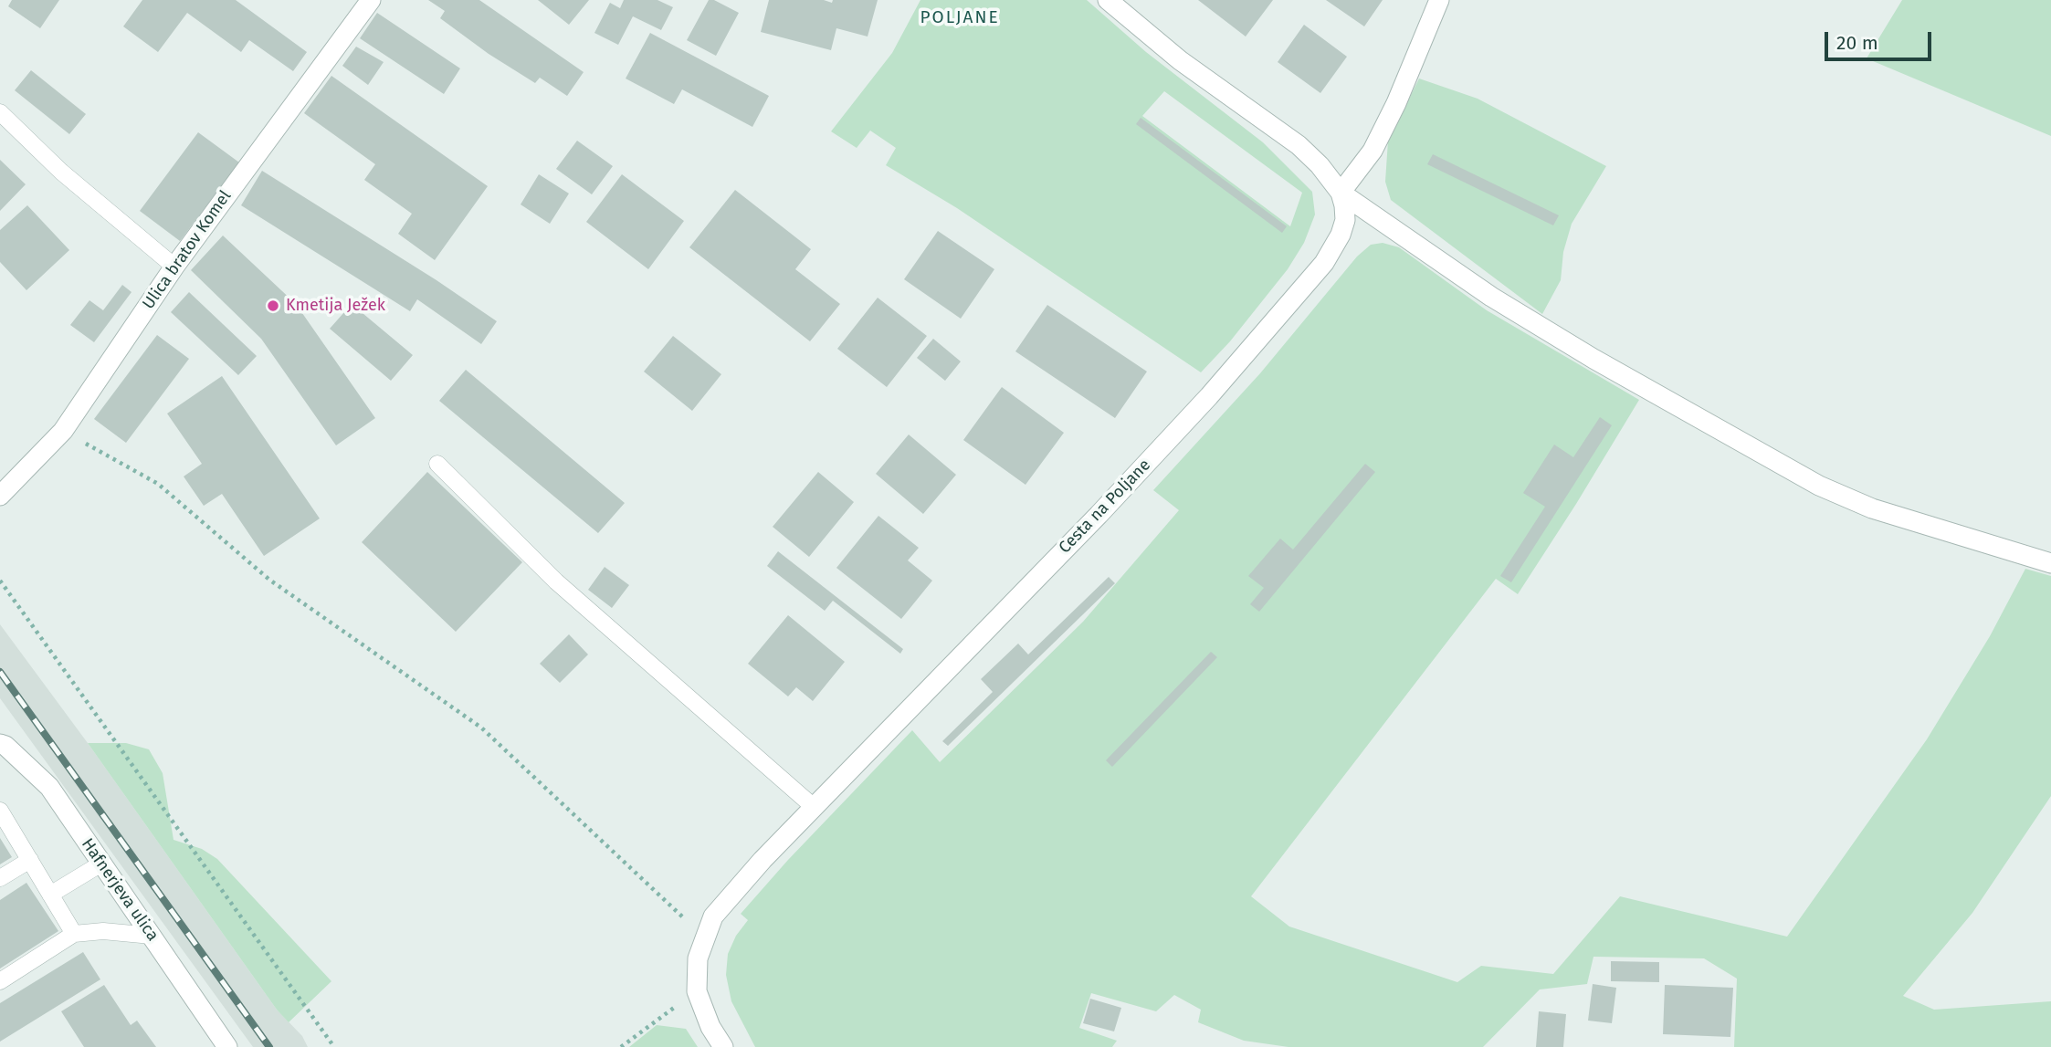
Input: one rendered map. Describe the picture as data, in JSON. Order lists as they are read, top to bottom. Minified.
{"streets":{"street":["Ulica bratov Komel","Cesta na Poljane","Hafnerjeva ulica"]},"districts":["POLJANE"],"places":["Kmetija Ježek"],"scale_bar":"20 m"}
